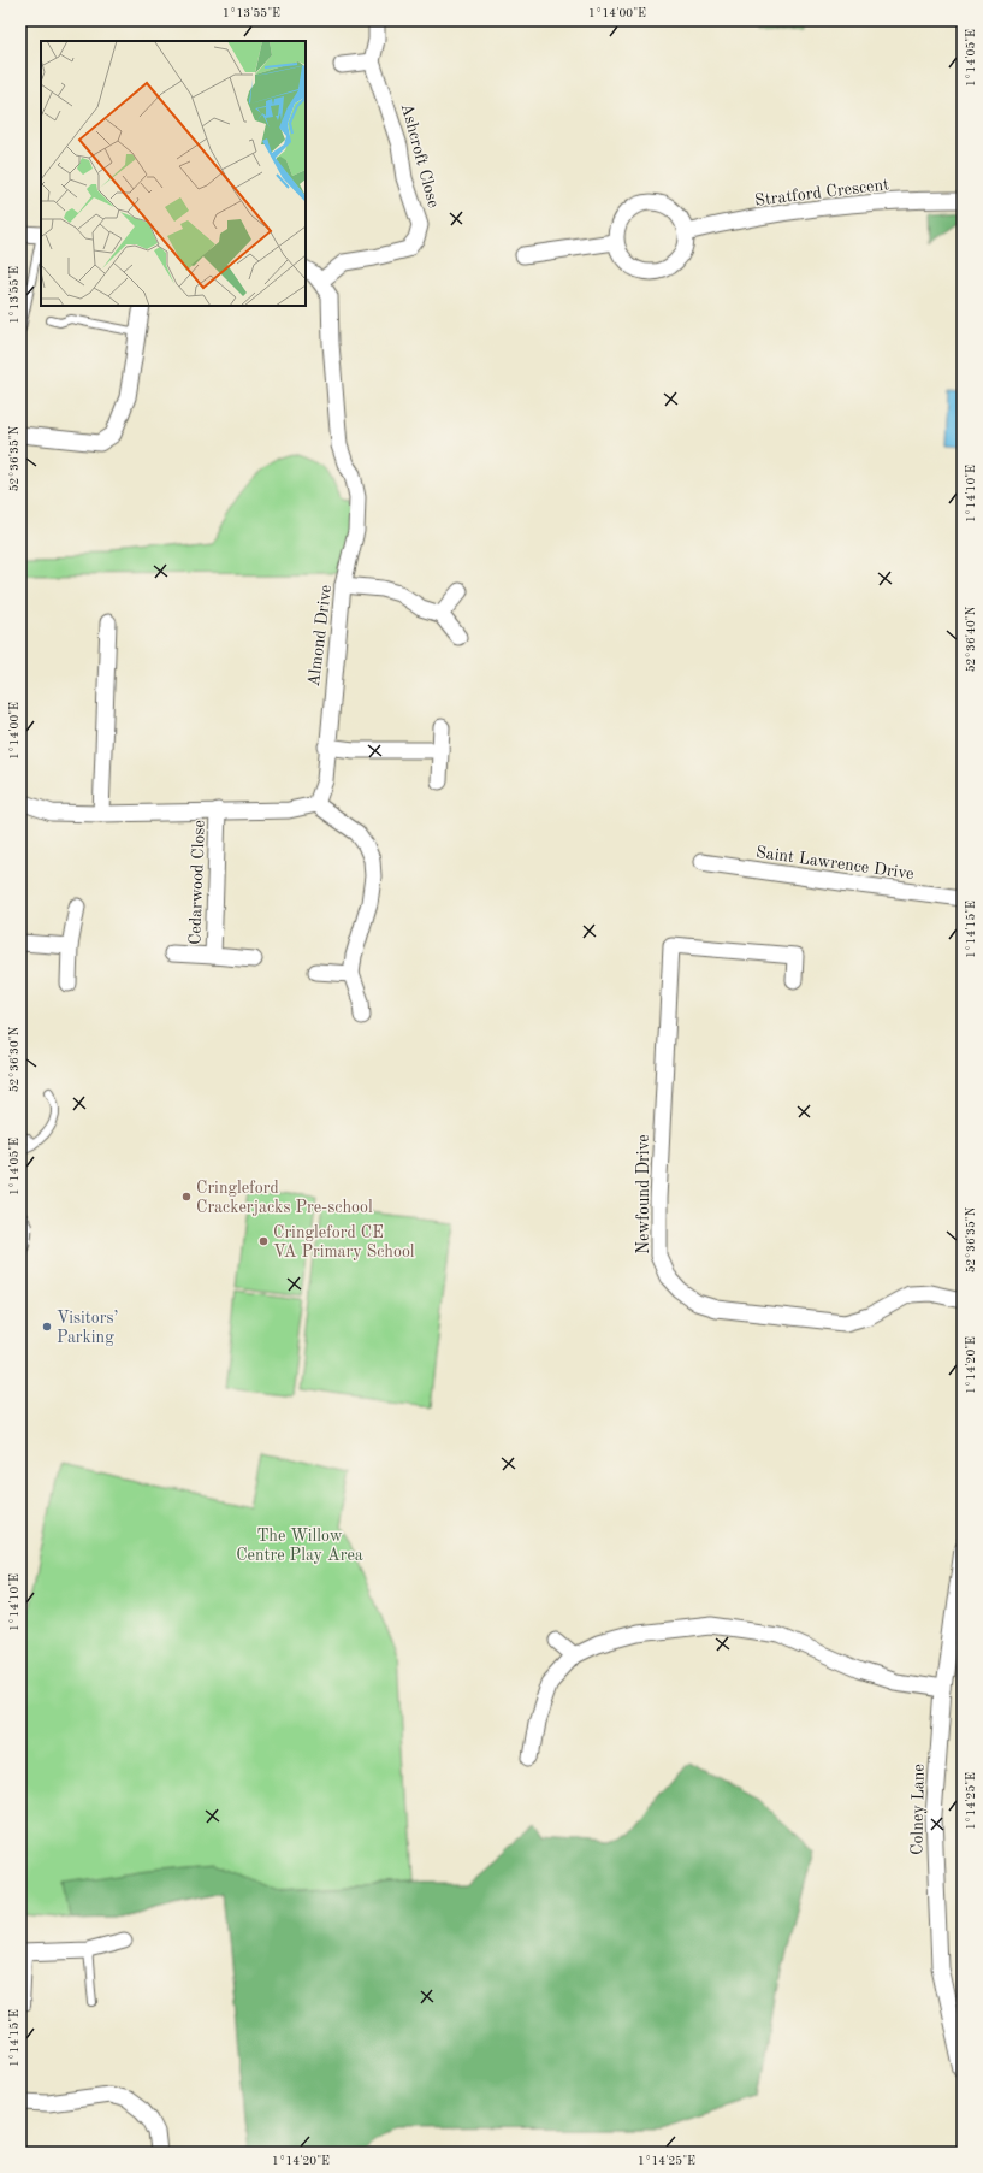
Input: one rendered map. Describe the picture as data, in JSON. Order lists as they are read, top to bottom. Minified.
{"streets":{"street":["Ashcroft Close","Stratford Crescent","Almond Drive","Saint Lawrence Drive","Cedarwood Close","Newfound Drive","Colney Lane"]},"crossings":[["Ashcroft Close","Almond Drive"]],"parks":["The Willow Centre Play Area"],"places":["Cringleford Crackerjacks Pre-school","Cringleford CE VA Primary School","Visitors’ Parking"],"coordinates":["1°13'55\"E","1°14'00\"E","1°14'05\"E","52°36'35\"N","1°14'10\"E","52°36'40\"N","1°14'15\"E","52°36'30\"N","1°14'20\"E","1°14'25\"E"]}
